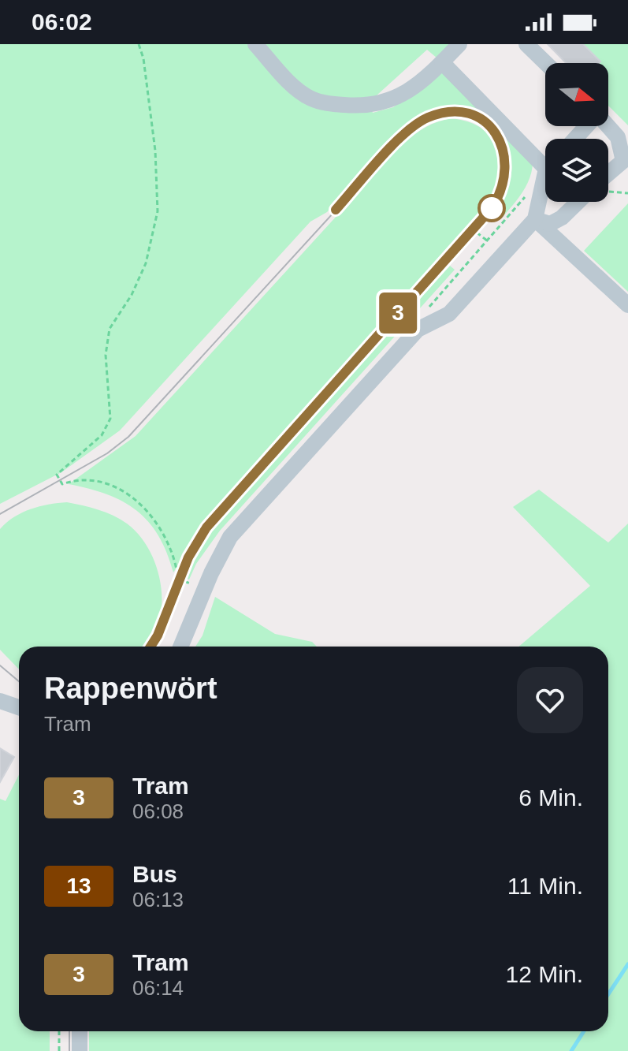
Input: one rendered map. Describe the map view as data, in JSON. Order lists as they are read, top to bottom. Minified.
{"lines":["tram line 3"],"north":"right","page":{"status":"06:02","on_map":"3","heading":["Rappenwört","Tram"],"list":[{"mark":"3","name":"Tram","note":"06:08","value":"6 Min."},{"mark":"13","name":"Bus","note":"06:13","value":"11 Min."},{"mark":"3","name":"Tram","note":"06:14","value":"12 Min."}]}}
